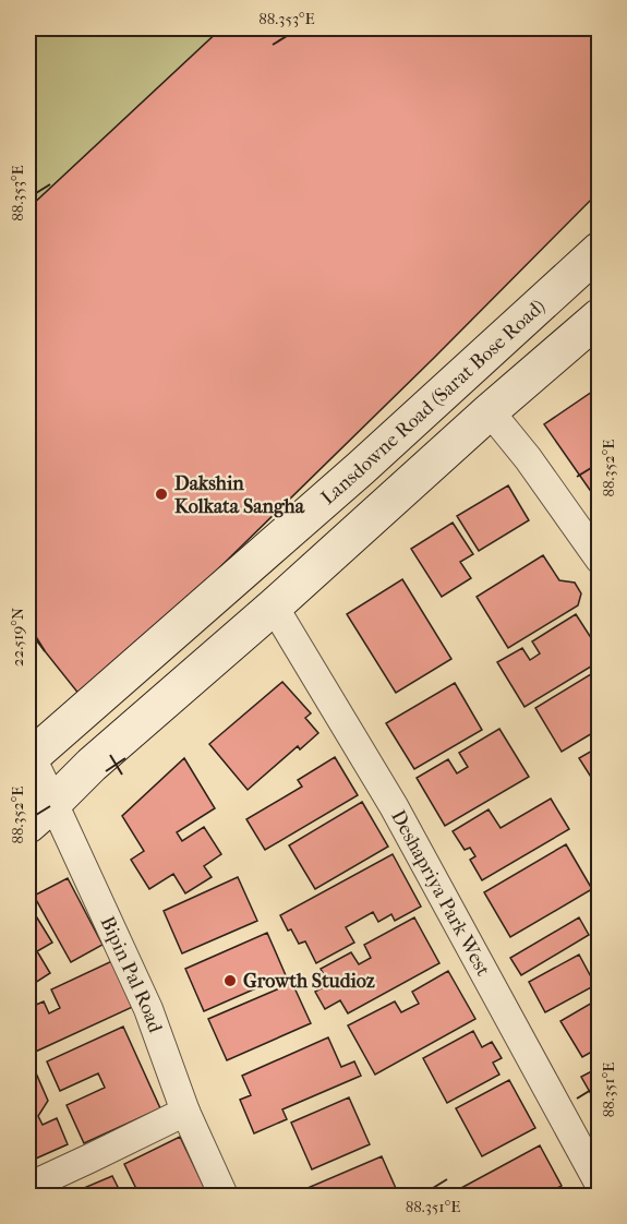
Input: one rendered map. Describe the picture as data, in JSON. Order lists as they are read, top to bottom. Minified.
{"streets":{"main road":["Lansdowne Road (Sarat Bose Road)"],"street":["Deshapriya Park West","Bipin Pal Road"]},"crossings":[["Lansdowne Road (Sarat Bose Road)","Bipin Pal Road"]],"places":["Dakshin Kolkata Sangha","Growth Studioz"],"coordinates":["88.353°E","88.352°E","22.519°N","88.351°E"]}
